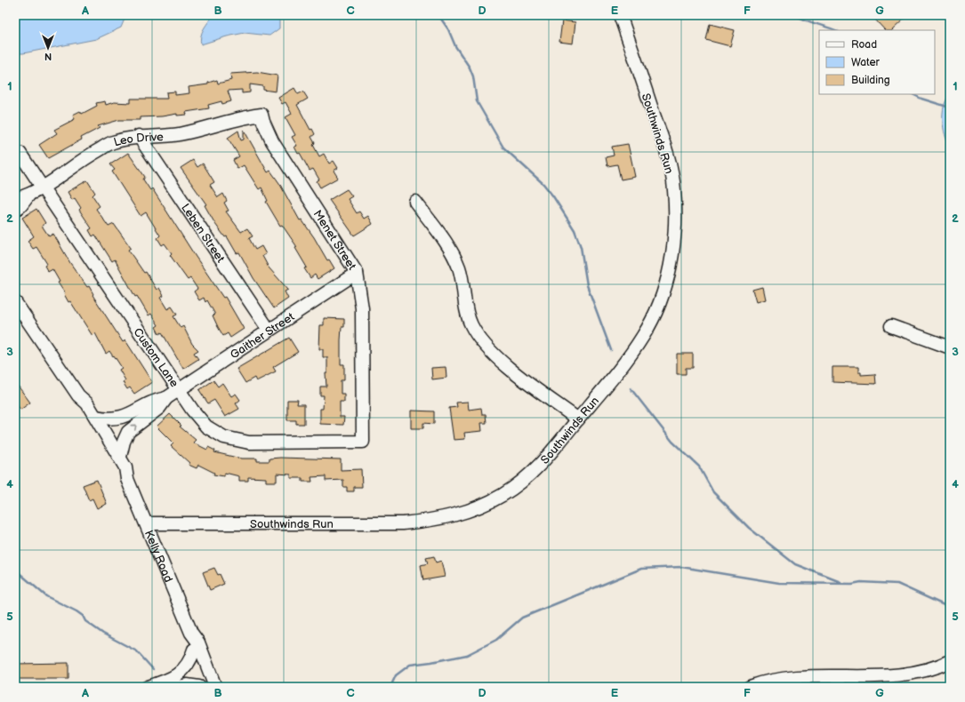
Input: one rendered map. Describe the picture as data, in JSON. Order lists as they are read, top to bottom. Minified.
{"streets":{"street":["Southwinds Run","Leo Drive","Leben Street","Menet Street","Gaither Street","Custom Lane","Kelly Road"]},"crossings":[["Southwinds Run","Kelly Road"],["Leo Drive","Leben Street"],["Leo Drive","Menet Street"],["Leo Drive","Custom Lane"],["Leben Street","Gaither Street"],["Menet Street","Gaither Street"],["Menet Street","Custom Lane"],["Gaither Street","Custom Lane"],["Gaither Street","Kelly Road"]],"legend":["Road","Water","Building"],"north":"bottom","grid":{"columns":["A","B","C","D","E","F","G"],"rows":["1","2","3","4","5"]}}
